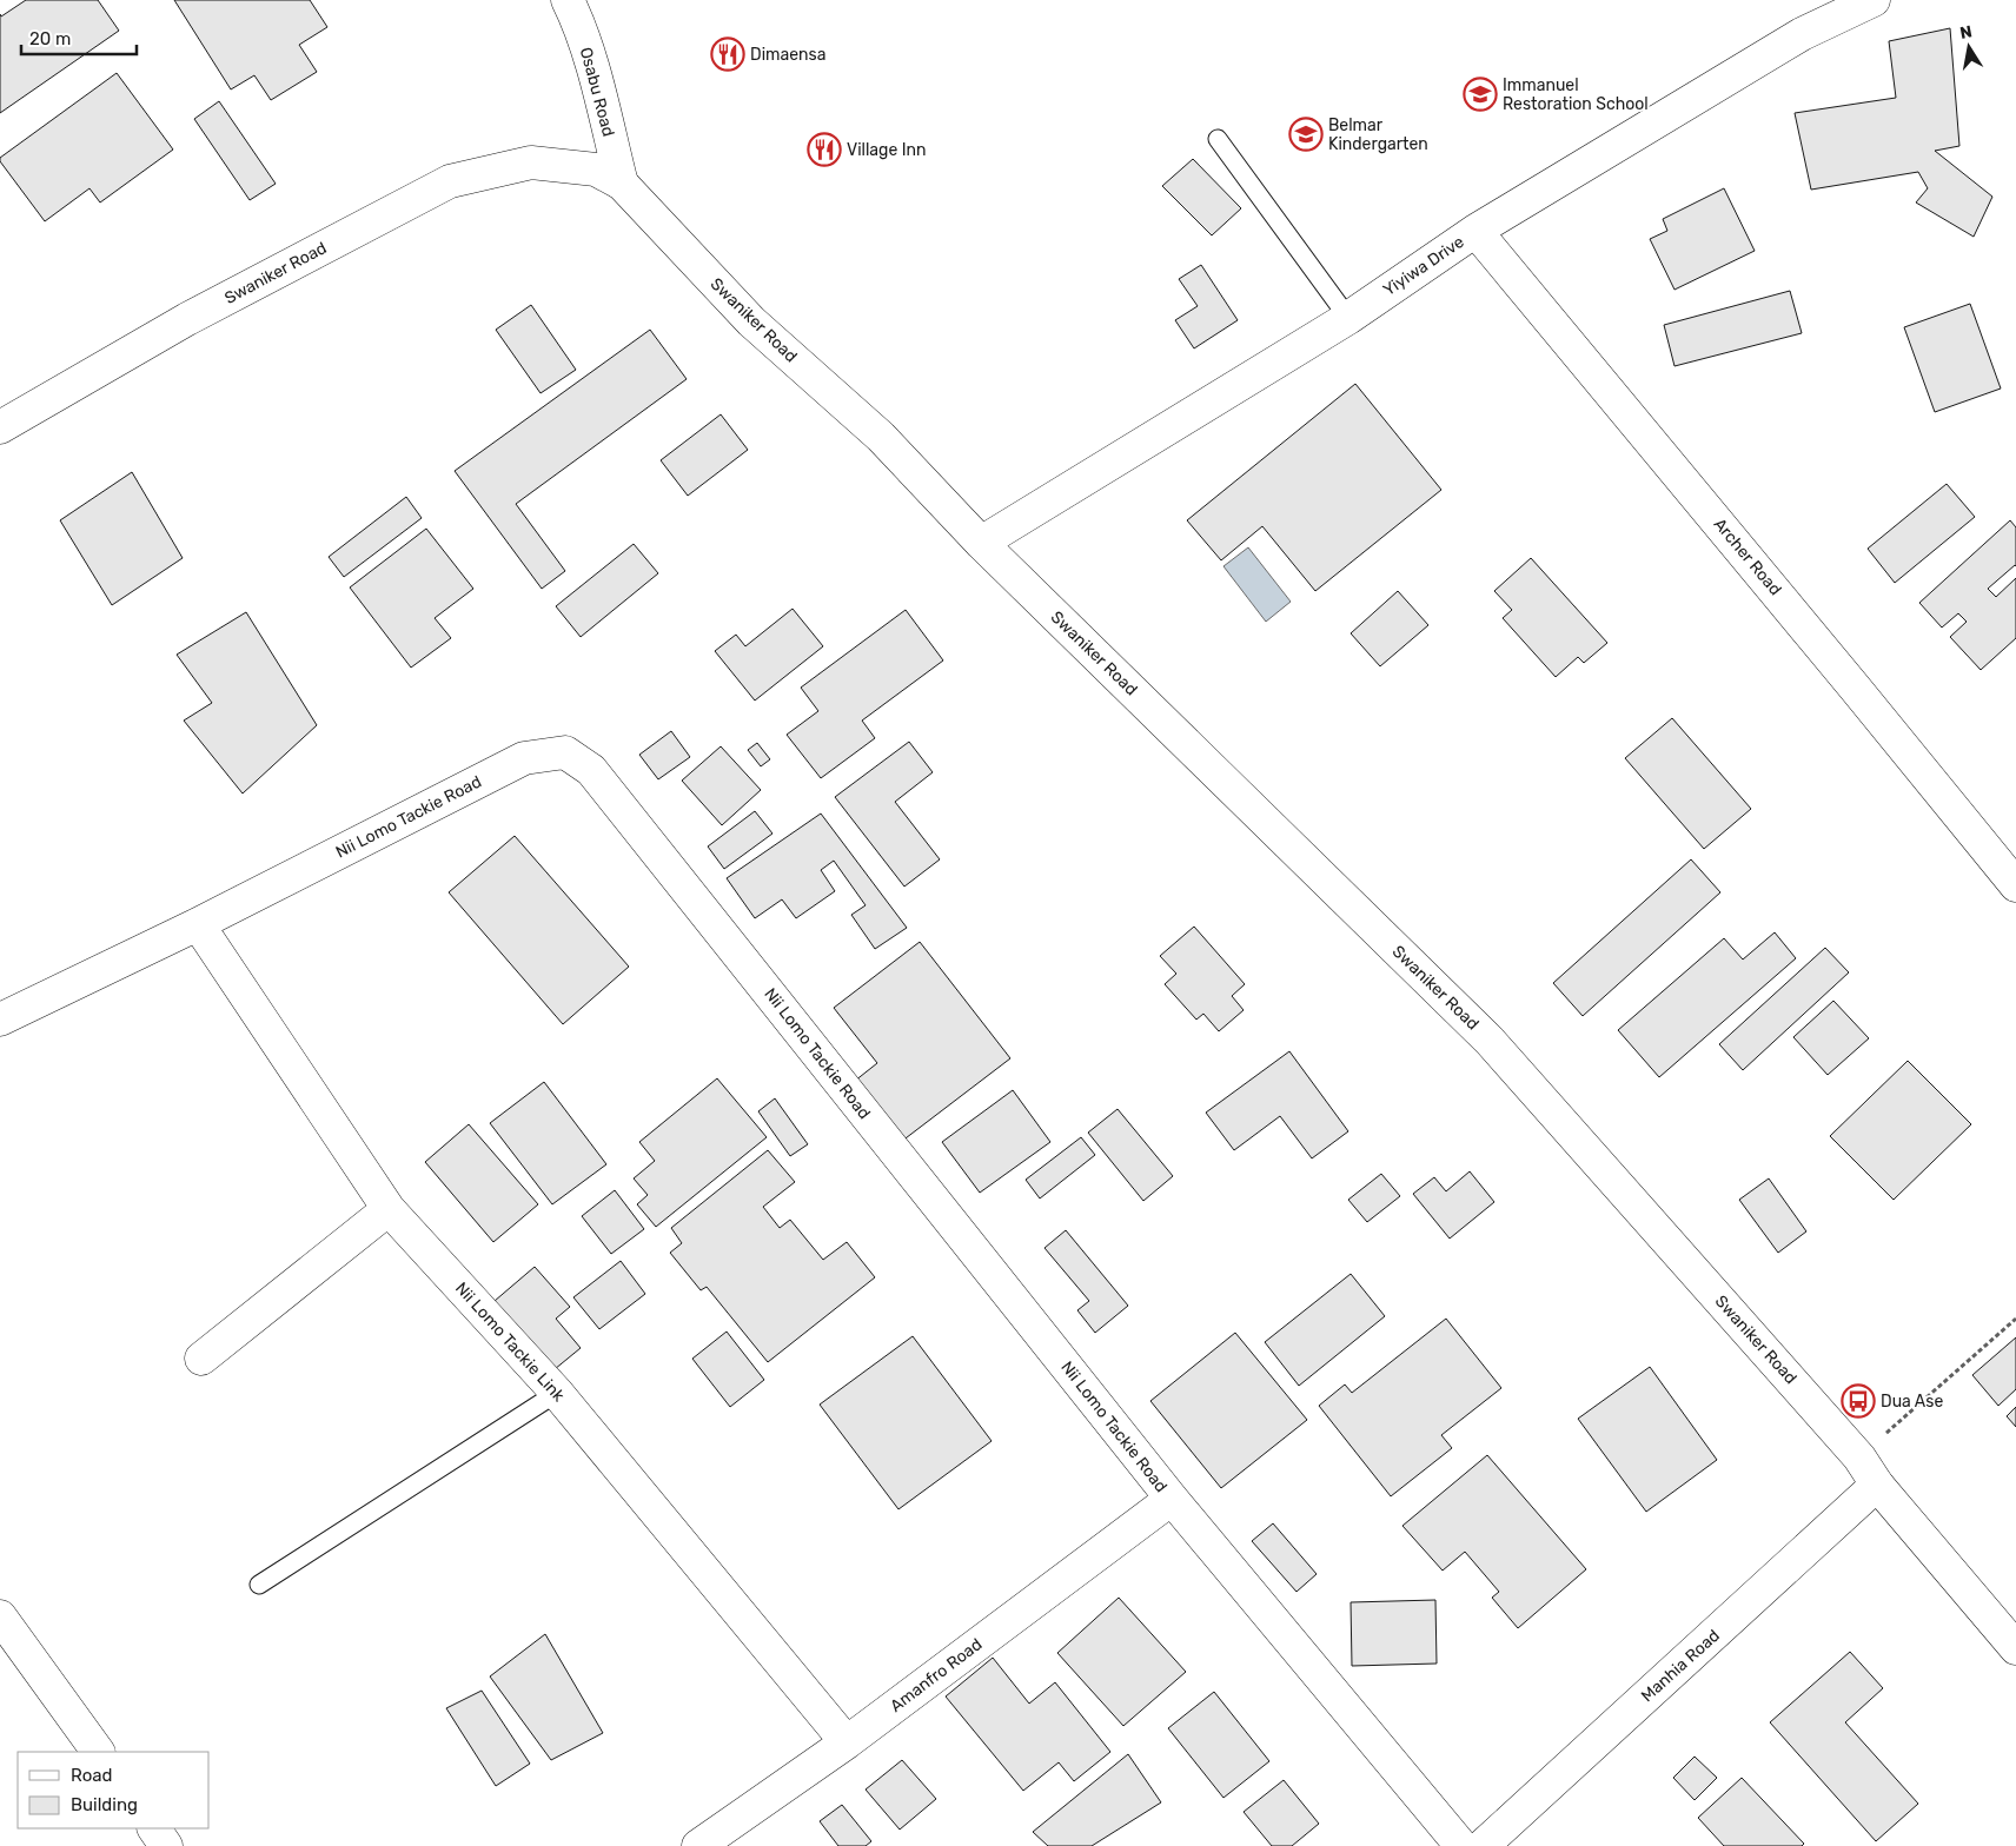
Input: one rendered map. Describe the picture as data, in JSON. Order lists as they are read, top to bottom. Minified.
{"streets":{"street":["Osabu Road","Yiyiwa Drive","Swaniker Road","Archer Road","Nii Lomo Tackie Road","Nii Lomo Tackie Link","Manhia Road","Amanfro Road"]},"crossings":[["Osabu Road","Swaniker Road"],["Yiyiwa Drive","Swaniker Road"],["Yiyiwa Drive","Archer Road"],["Swaniker Road","Manhia Road"],["Nii Lomo Tackie Road","Nii Lomo Tackie Link"],["Nii Lomo Tackie Road","Amanfro Road"],["Nii Lomo Tackie Link","Amanfro Road"]],"places":{"restaurant":["Dimaensa","Village Inn"],"school or university":["Immanuel Restoration School","Belmar Kindergarten"],"bus stop":["Dua Ase"]},"legend":["Road","Building"],"scale_bar":"20 m","north":"top"}
